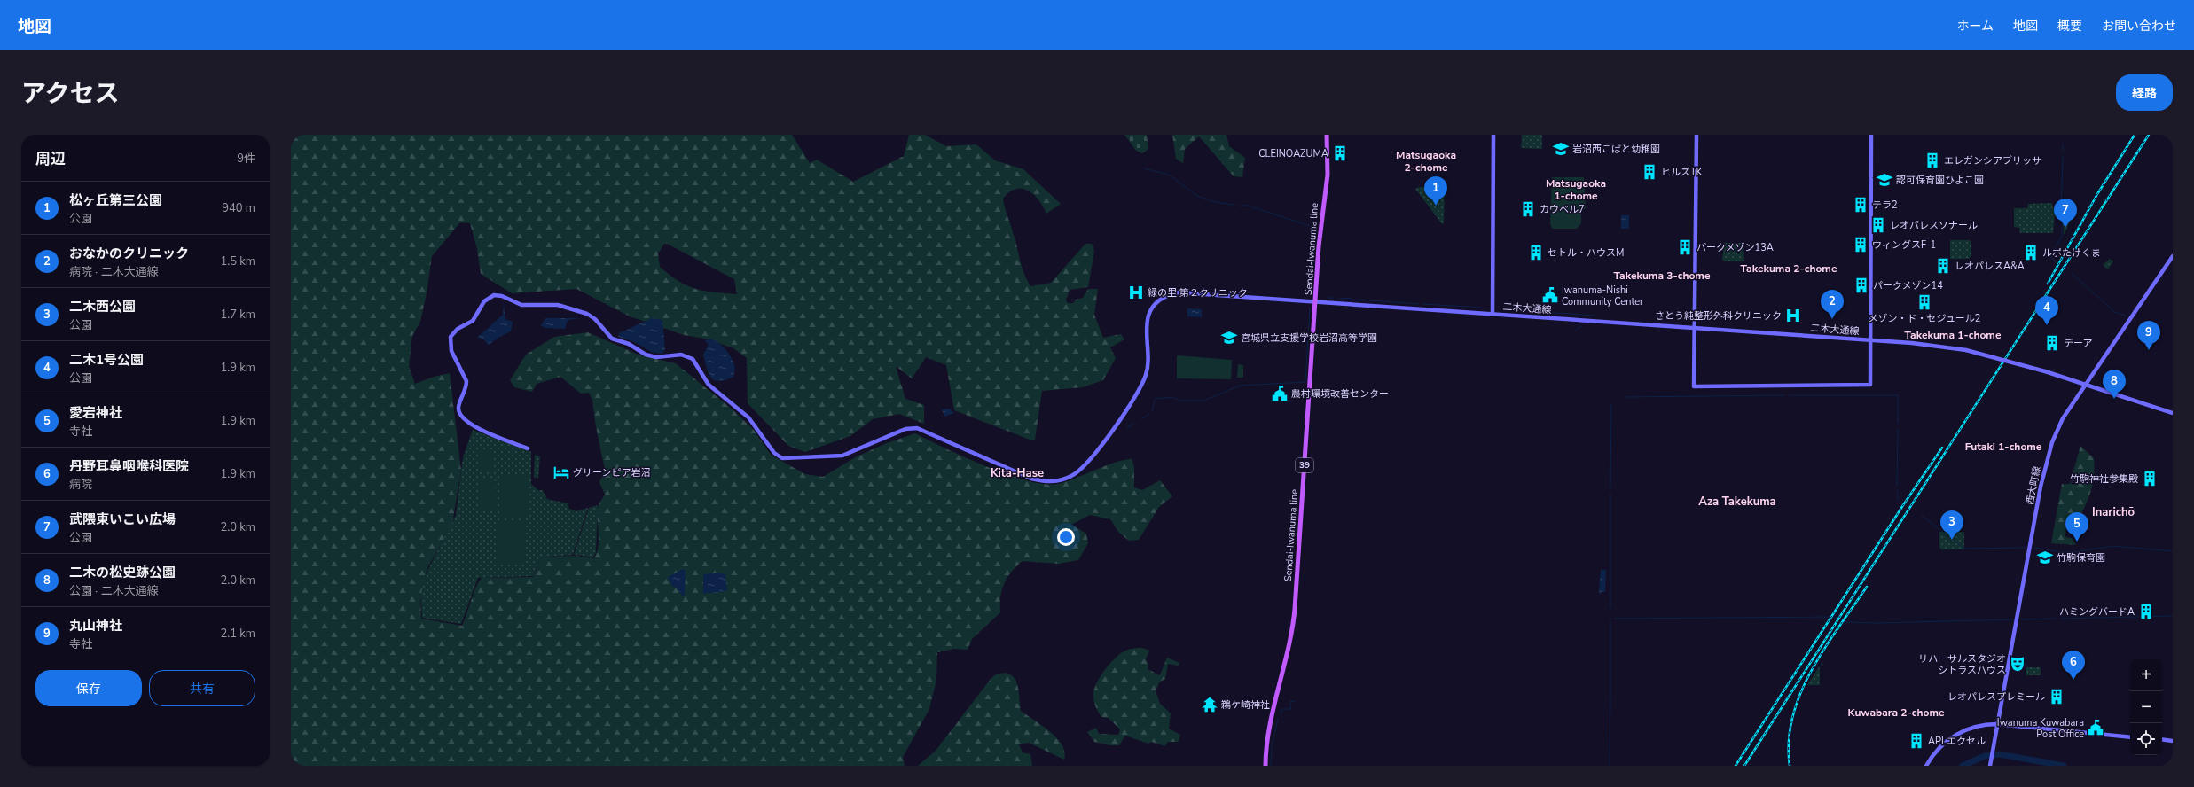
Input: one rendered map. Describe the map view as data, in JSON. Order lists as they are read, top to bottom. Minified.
{"streets":{"main road":["Sendai-Iwanuma line","39"],"street":["二木大通線","西大町線"]},"crossings":[["Sendai-Iwanuma line","二木大通線"],["二木大通線","西大町線"]],"districts":["Matsugaoka 2-chome","Matsugaoka 1-chome","Takekuma 2-chome","Takekuma 3-chome","Takekuma 1-chome","Futaki 1-chome","Kita-Hase","Aza Takekuma","Inarichō","Kuwabara 2-chome"],"places":{"school or university":["岩沼西こばと幼稚園","認可保育園ひよこ園","宮城県立支援学校岩沼高等学園","竹駒保育園"],"building":["CLEINOAZUMA","エレガンシアブリッサ","ヒルズTK","テラ2","カウベル7","レオパレスソナール","ウィングスF-1","パークメゾン13A","セトル・ハウスM","ルポたけくま","レオパレスA&A","パークメゾン14","メゾン・ド・セジュール2","デーア","竹駒神社参集殿","ハミングバードA","レオパレスプレミール","APLエクセル"],"hospital":["緑の里 第２クリニック","さとう純整形外科クリニック"],"public building":["Iwanuma-Nishi Community Center","農村環境改善センター","Iwanuma Kuwabara Post Office"],"hotel":["グリーンピア岩沼"],"theatre":["リハーサルスタジオ シトラスハウス"],"temple":["鵜ケ崎神社"]},"page":{"header":"地図","nav":["ホーム","地図","概要","お問い合わせ"],"title":"アクセス","buttons":["経路",["保存","共有"]],"heading":["周辺","9件"],"pins":["1","7","2","4","9","8","3","5","6"],"list":[{"mark":"1","name":"松ヶ丘第三公園","note":"公園","value":"940 m"},{"mark":"2","name":"おなかのクリニック","note":"病院 · 二木大通線","value":"1.5 km"},{"mark":"3","name":"二木西公園","note":"公園","value":"1.7 km"},{"mark":"4","name":"二木1号公園","note":"公園","value":"1.9 km"},{"mark":"5","name":"愛宕神社","note":"寺社","value":"1.9 km"},{"mark":"6","name":"丹野耳鼻咽喉科医院","note":"病院","value":"1.9 km"},{"mark":"7","name":"武隈東いこい広場","note":"公園","value":"2.0 km"},{"mark":"8","name":"二木の松史跡公園","note":"公園 · 二木大通線","value":"2.0 km"},{"mark":"9","name":"丸山神社","note":"寺社","value":"2.1 km"}],"map_buttons":["+","−"]}}
